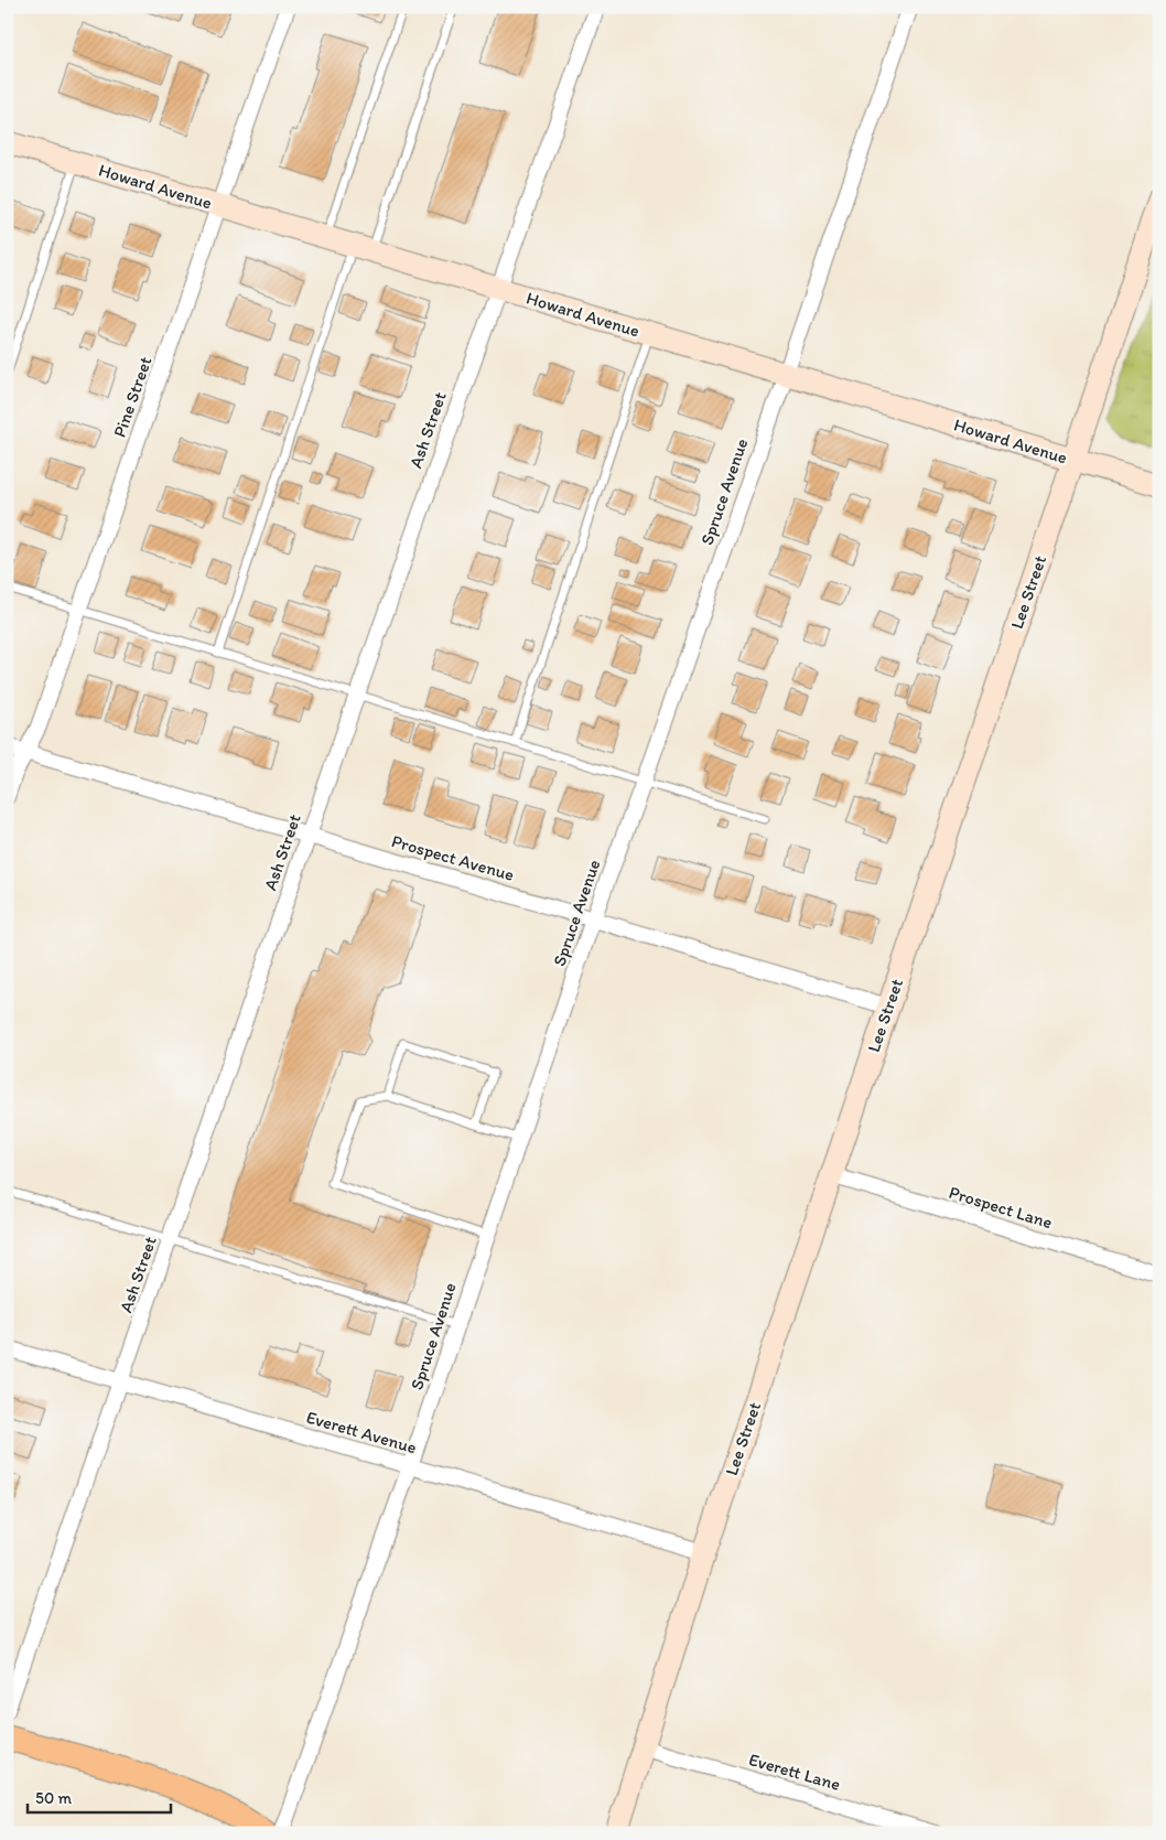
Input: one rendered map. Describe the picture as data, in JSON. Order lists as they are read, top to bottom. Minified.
{"streets":{"main road":["Howard Avenue","Lee Street"],"street":["Pine Street","Ash Street","Spruce Avenue","Prospect Avenue","Prospect Lane","Everett Avenue","Everett Lane"]},"crossings":[["Howard Avenue","Pine Street"],["Howard Avenue","Ash Street"],["Howard Avenue","Spruce Avenue"],["Howard Avenue","Lee Street"],["Pine Street","Prospect Avenue"],["Ash Street","Prospect Avenue"],["Ash Street","Everett Avenue"],["Spruce Avenue","Prospect Avenue"],["Spruce Avenue","Everett Avenue"],["Lee Street","Prospect Avenue"],["Lee Street","Prospect Lane"],["Lee Street","Everett Avenue"],["Lee Street","Everett Lane"]],"scale_bar":"50 m"}
